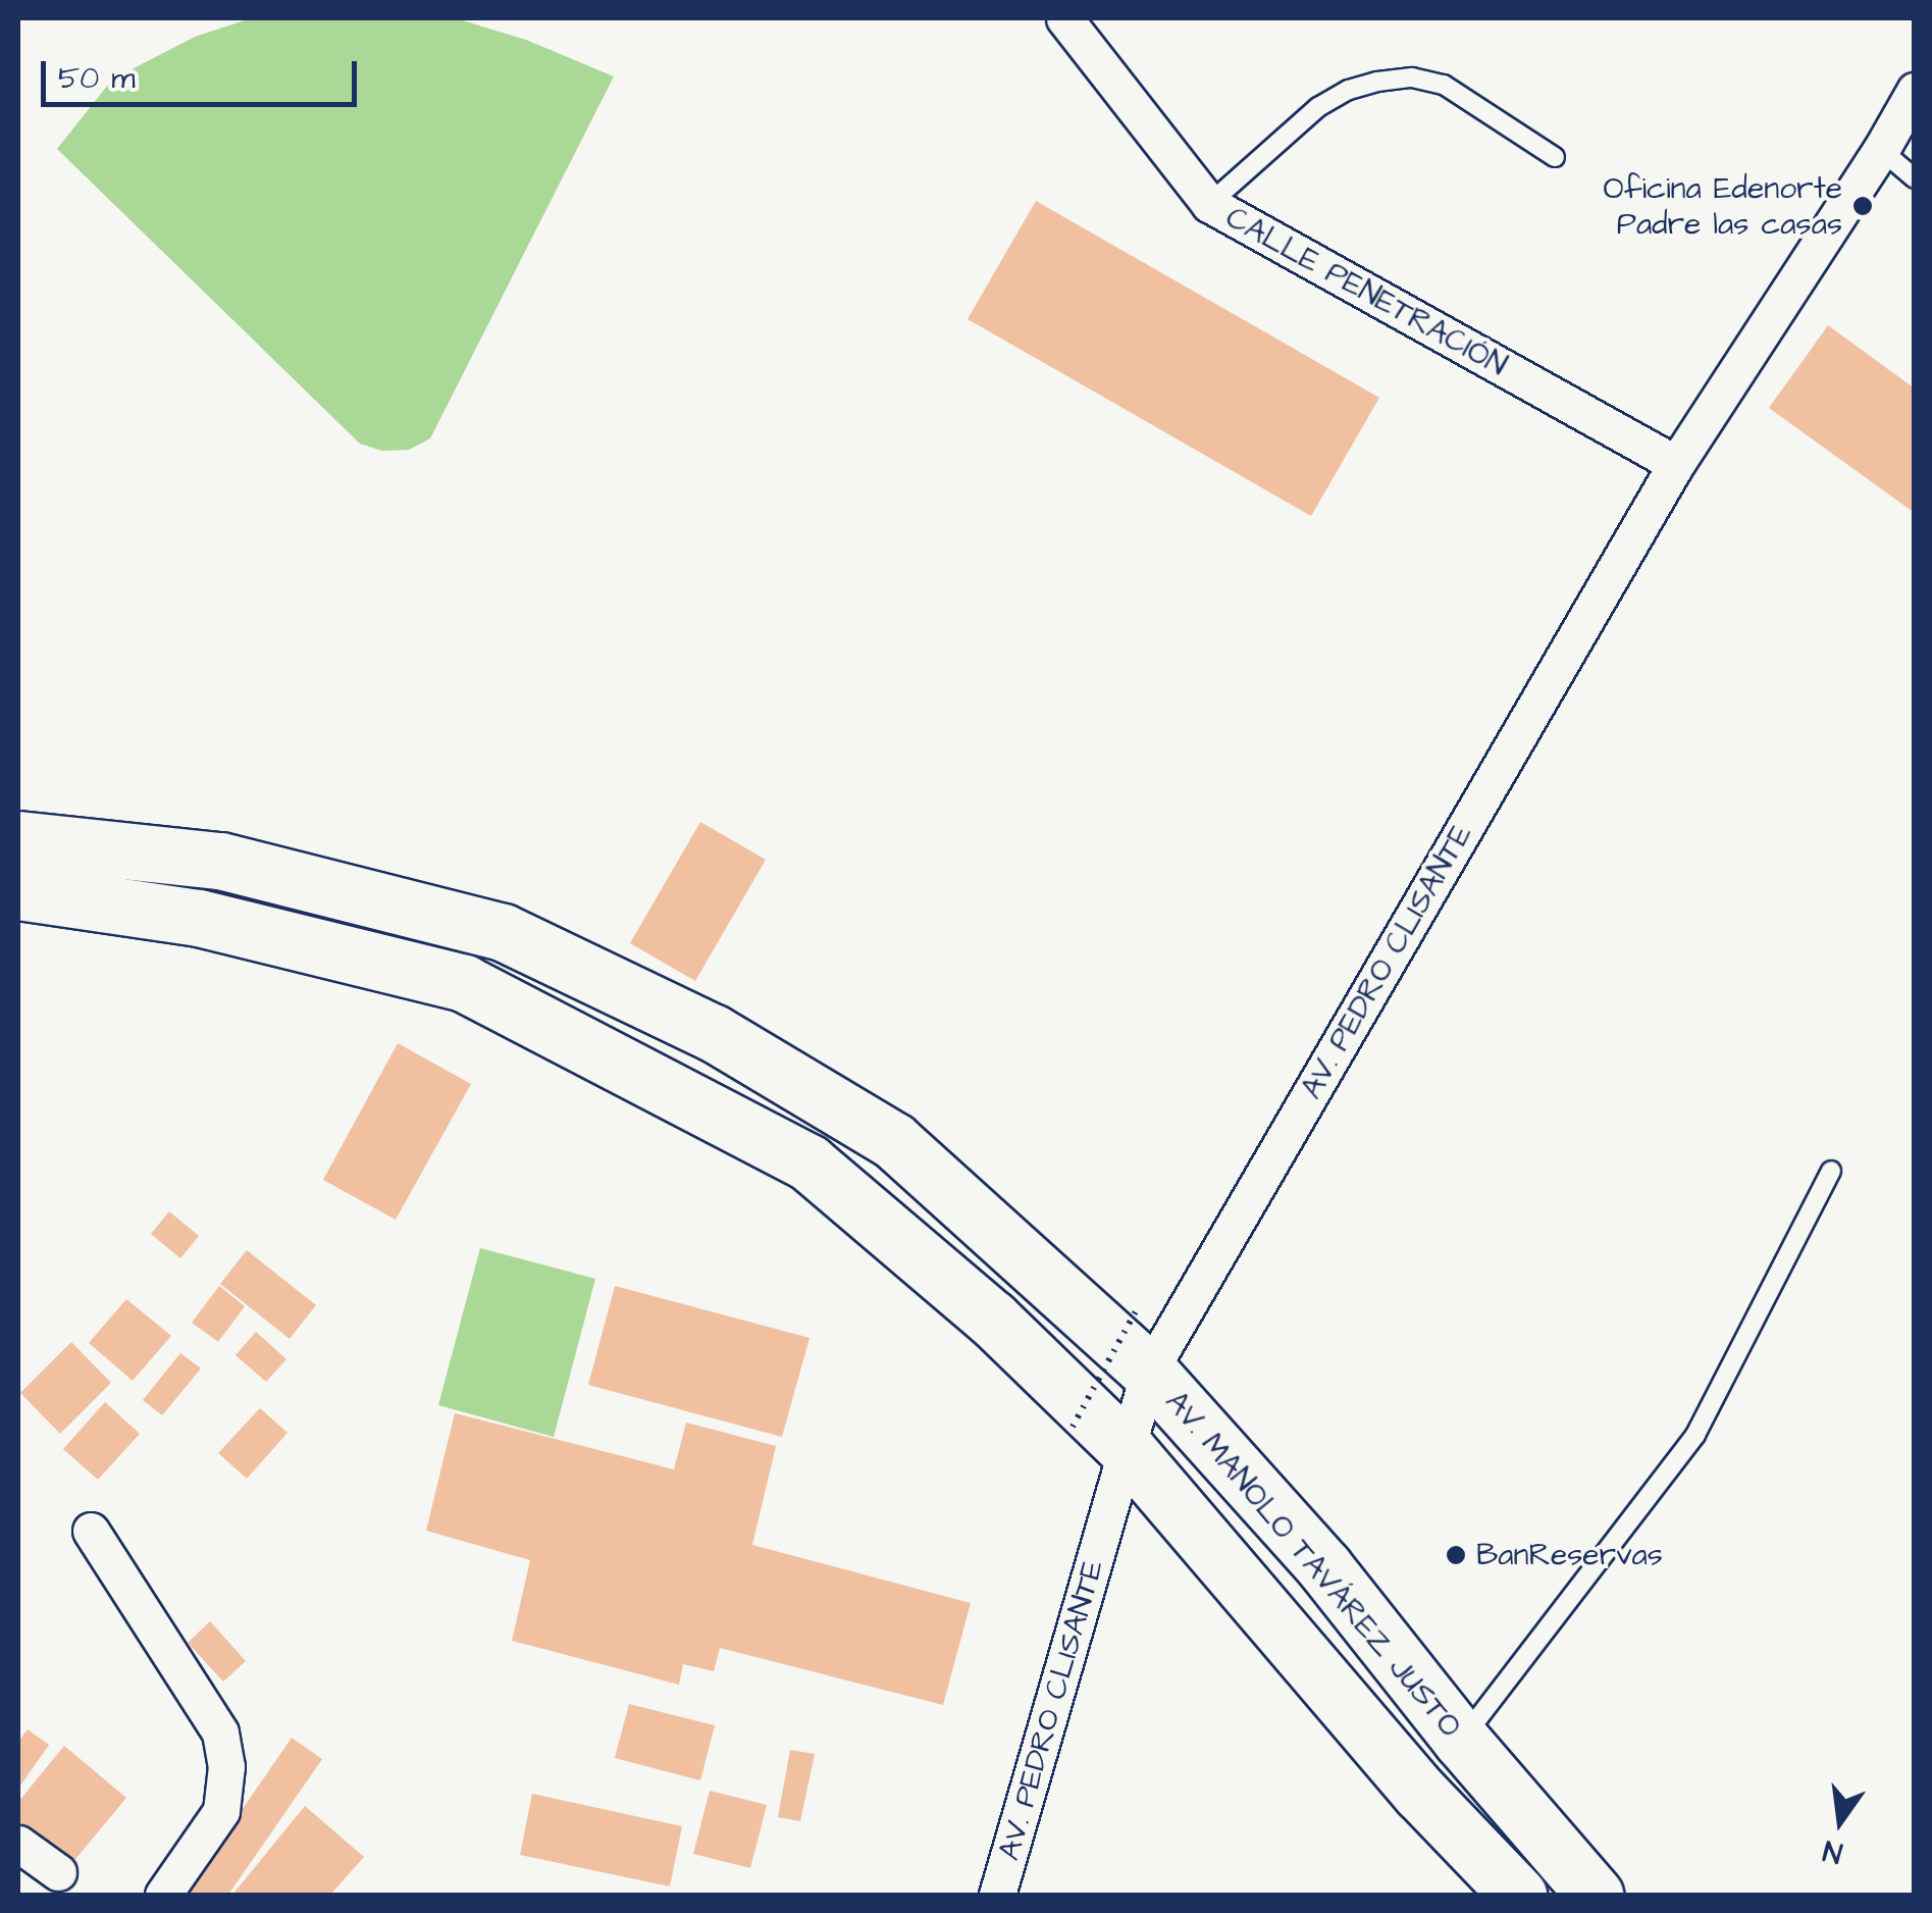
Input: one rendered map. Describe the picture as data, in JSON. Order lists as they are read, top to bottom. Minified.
{"streets":{"main road":["AV. MANOLO TAVÁREZ JUSTO"],"street":["CALLE PENETRACIÓN","AV. PEDRO CLISANTE"]},"crossings":[["CALLE PENETRACIÓN","AV. PEDRO CLISANTE"],["AV. PEDRO CLISANTE","AV. MANOLO TAVÁREZ JUSTO"]],"places":["Oficina Edenorte Padre las casas","BanReservas"],"scale_bar":"50 m","north":"bottom"}
